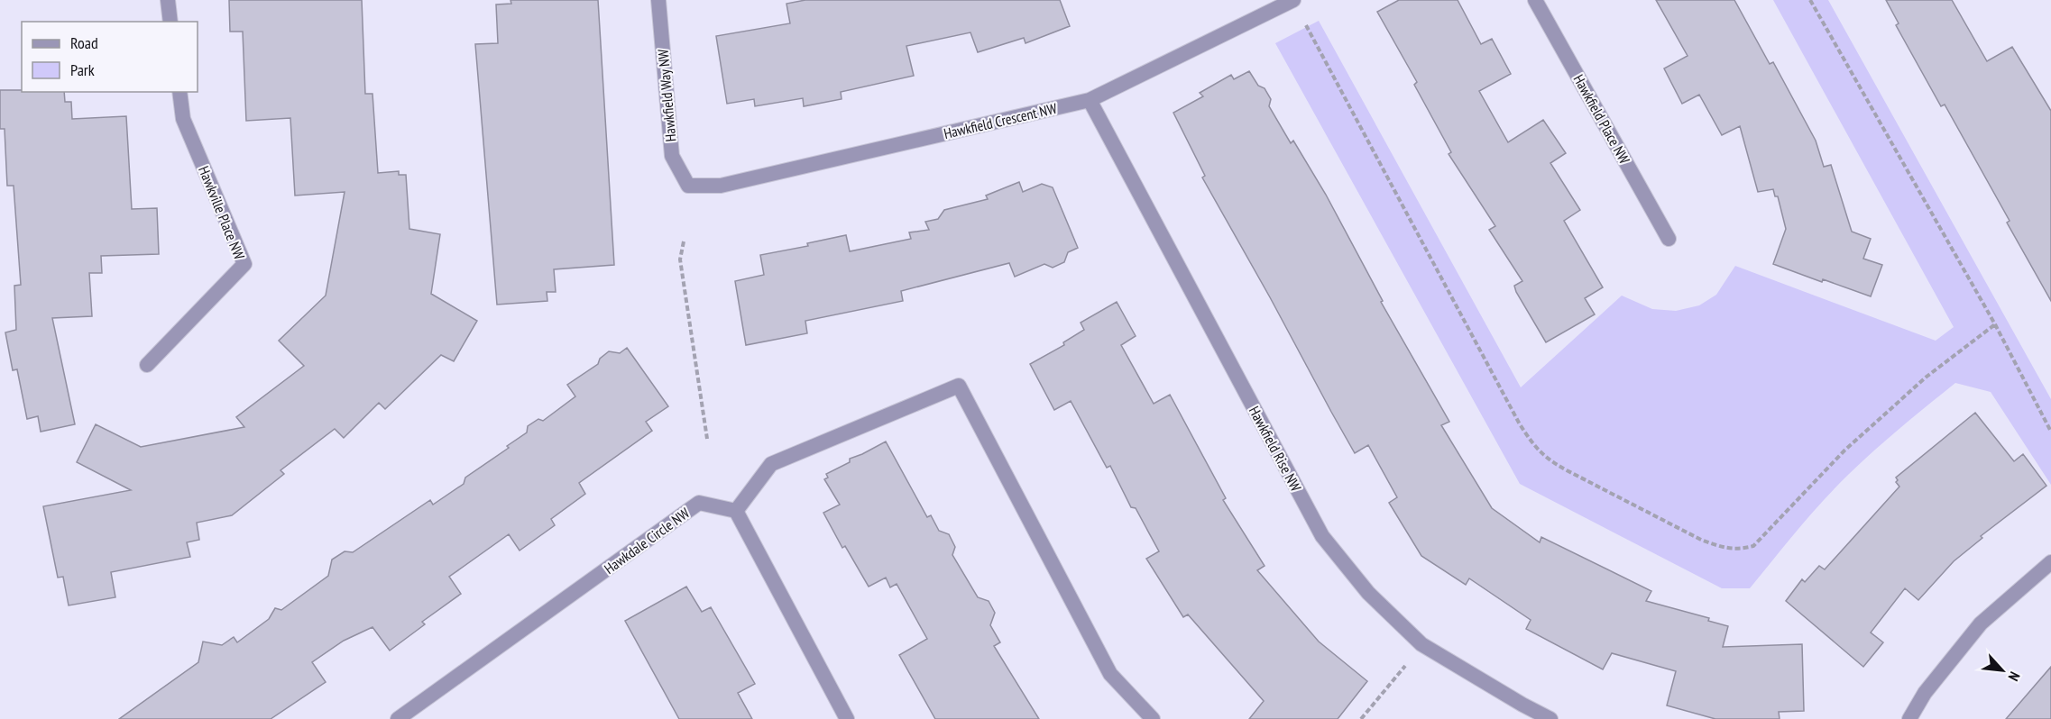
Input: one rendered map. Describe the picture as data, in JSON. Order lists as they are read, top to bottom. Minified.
{"streets":{"street":["Hawkfield Way NW","Hawkfield Place NW","Hawkfield Crescent NW","Hawkville Place NW","Hawkfield Rise NW","Hawkdale Circle NW"]},"crossings":[["Hawkfield Way NW","Hawkfield Crescent NW"],["Hawkfield Crescent NW","Hawkfield Rise NW"]],"legend":["Road","Park"],"north":"bottom right"}
